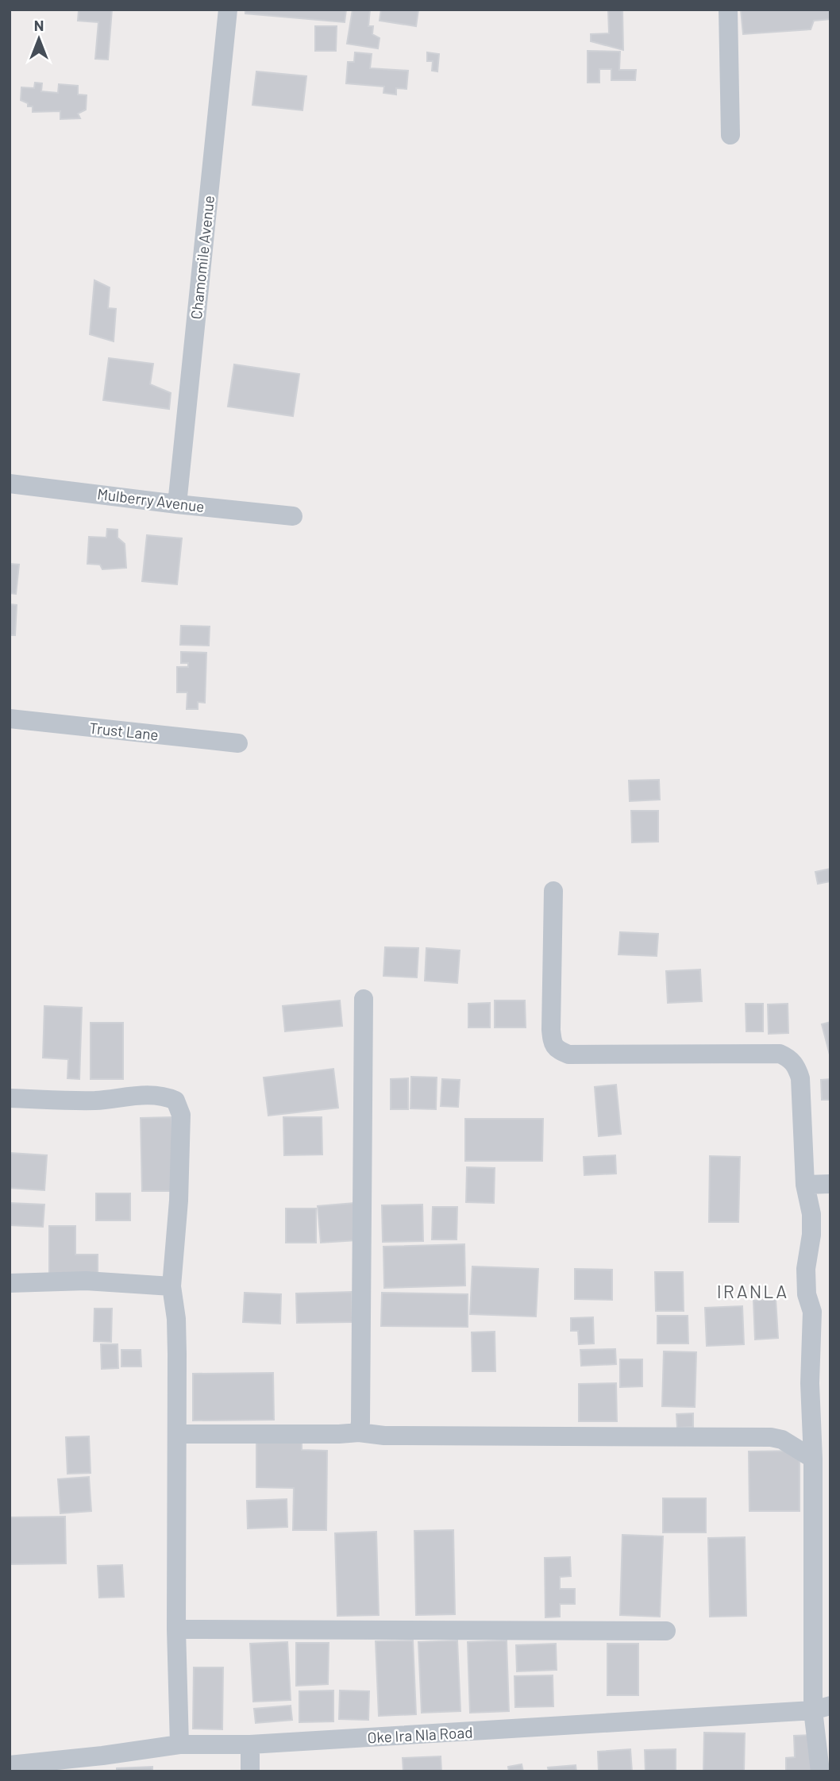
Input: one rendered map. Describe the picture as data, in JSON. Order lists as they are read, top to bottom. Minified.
{"streets":{"street":["Chamomile Avenue","Mulberry Avenue","Trust Lane","Oke Ira Nla Road"]},"crossings":[["Chamomile Avenue","Mulberry Avenue"]],"districts":["IRANLA"],"north":"top"}
